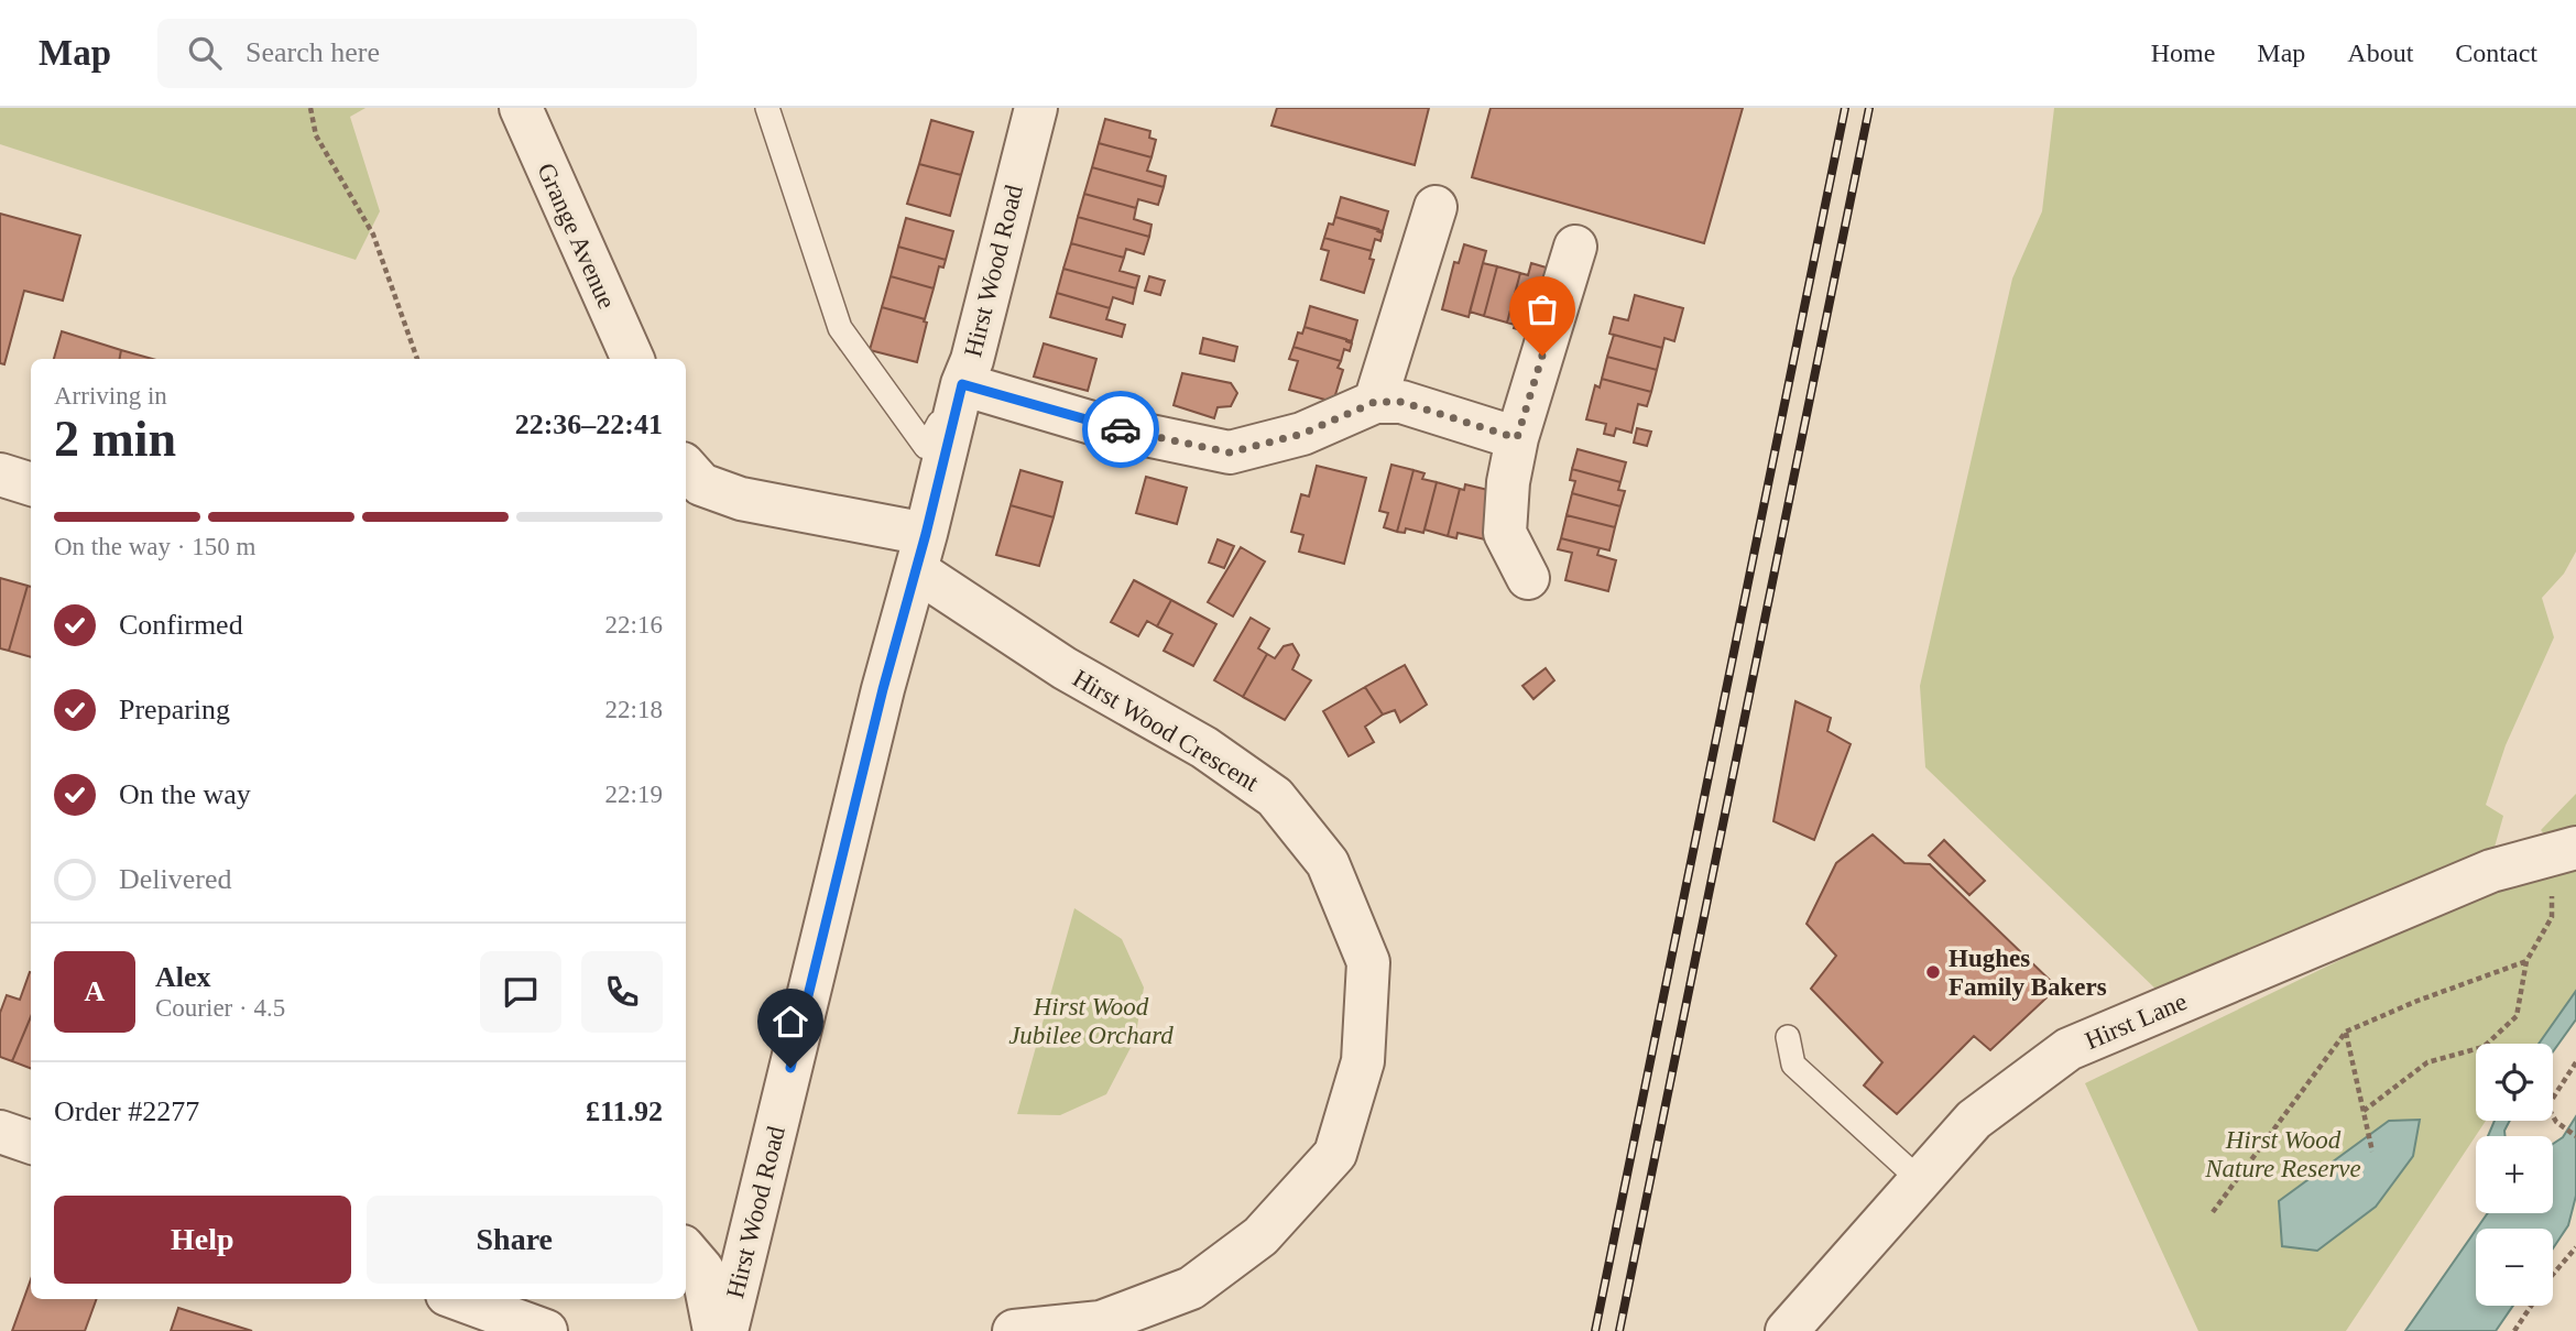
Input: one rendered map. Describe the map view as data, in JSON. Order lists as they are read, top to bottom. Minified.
{"streets":{"street":["Grange Avenue","Hirst Wood Road","Hirst Wood Crescent","Hirst Lane"]},"crossings":[["Hirst Wood Road","Hirst Wood Crescent"]],"parks":["Hirst Wood Jubilee Orchard","Hirst Wood Nature Reserve"],"places":["Hughes Family Bakers"],"page":{"header":"Map","search":"Search here","nav":["Home","Map","About","Contact"],"heading":["2 min","Arriving in","22:36–22:41"],"panel":["Alex","Courier · 4.5","Order #2277","£11.92"],"bar":"On the way · 150 m","list":[["Confirmed","22:16"],["Preparing","22:18"],["On the way","22:19"],"Delivered"],"round":"A","map_buttons":["+","−"],"buttons":["Help","Share"]}}
